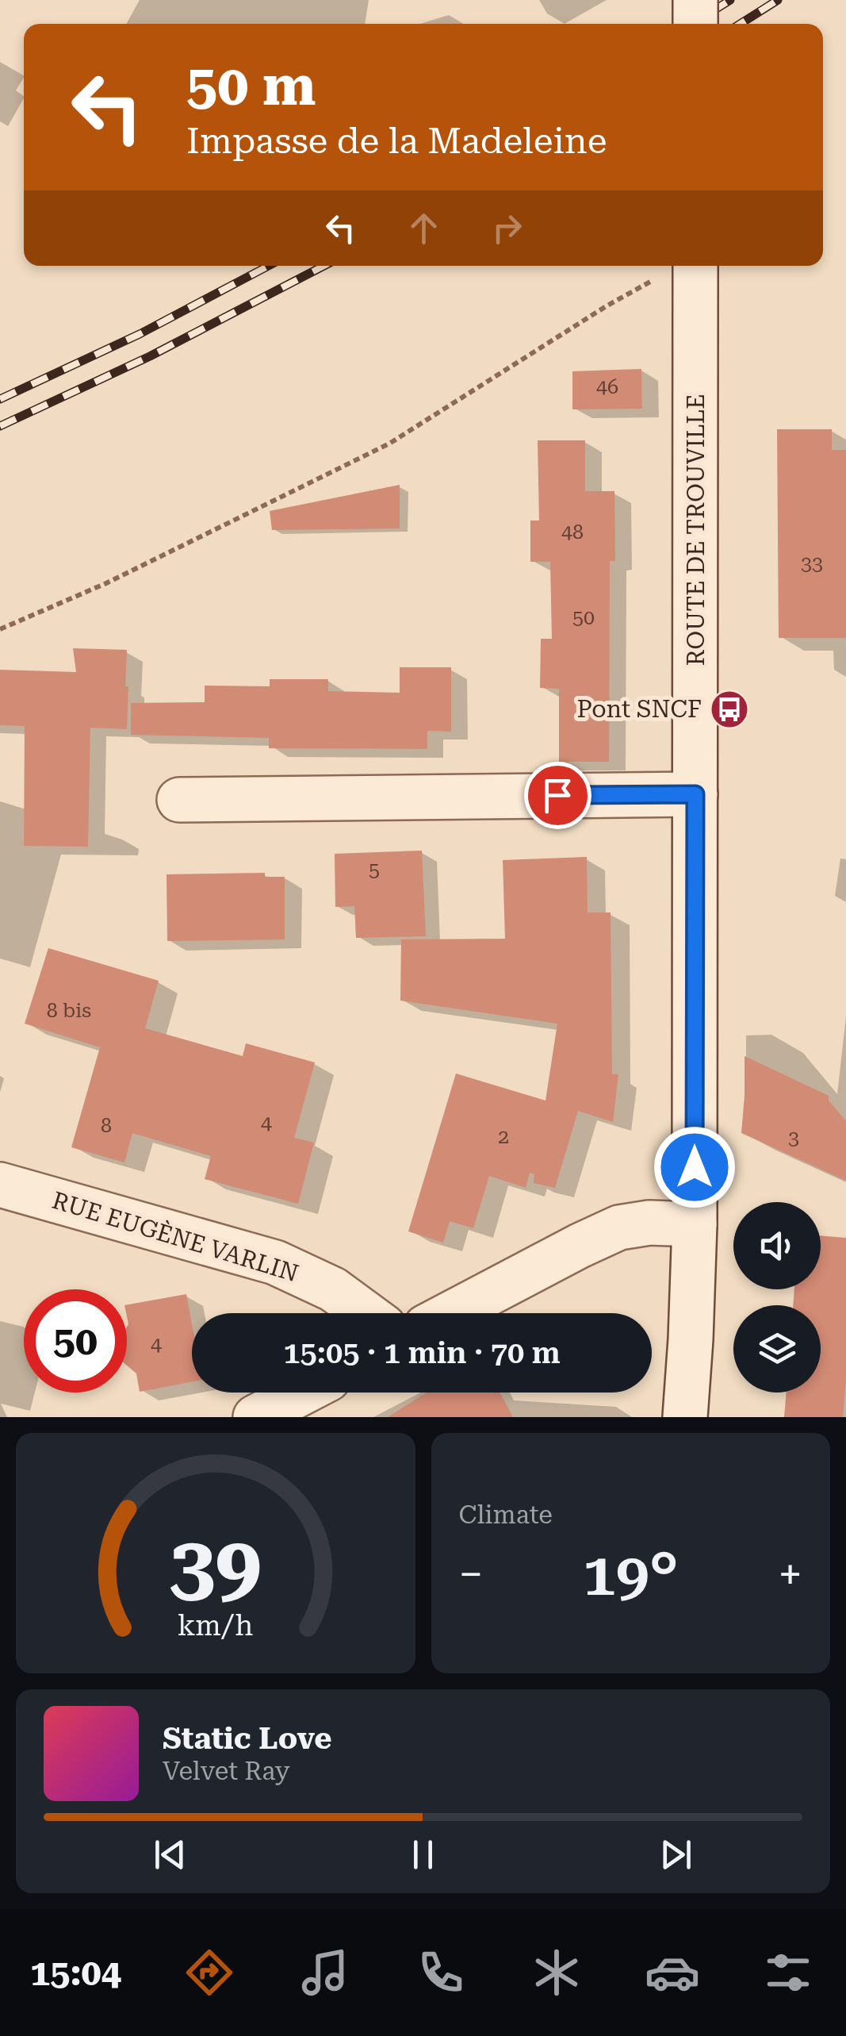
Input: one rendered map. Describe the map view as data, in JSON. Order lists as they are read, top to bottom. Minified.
{"streets":{"street":["ROUTE DE TROUVILLE","RUE EUGÈNE VARLIN"]},"places":{"bus stop":["Pont SNCF"]},"house_numbers":["46","48","33","50","5","8 bis","4","8","2","3","4"],"page":{"turn":["50 m","Impasse de la Madeleine"],"limit":"50","trip":"15:05 · 1 min · 70 m","tile":"Climate","heat":["−","19°","+"],"song":["Static Love","Velvet Ray"],"tabs":"15:04","gauge":["39","km/h"]}}
